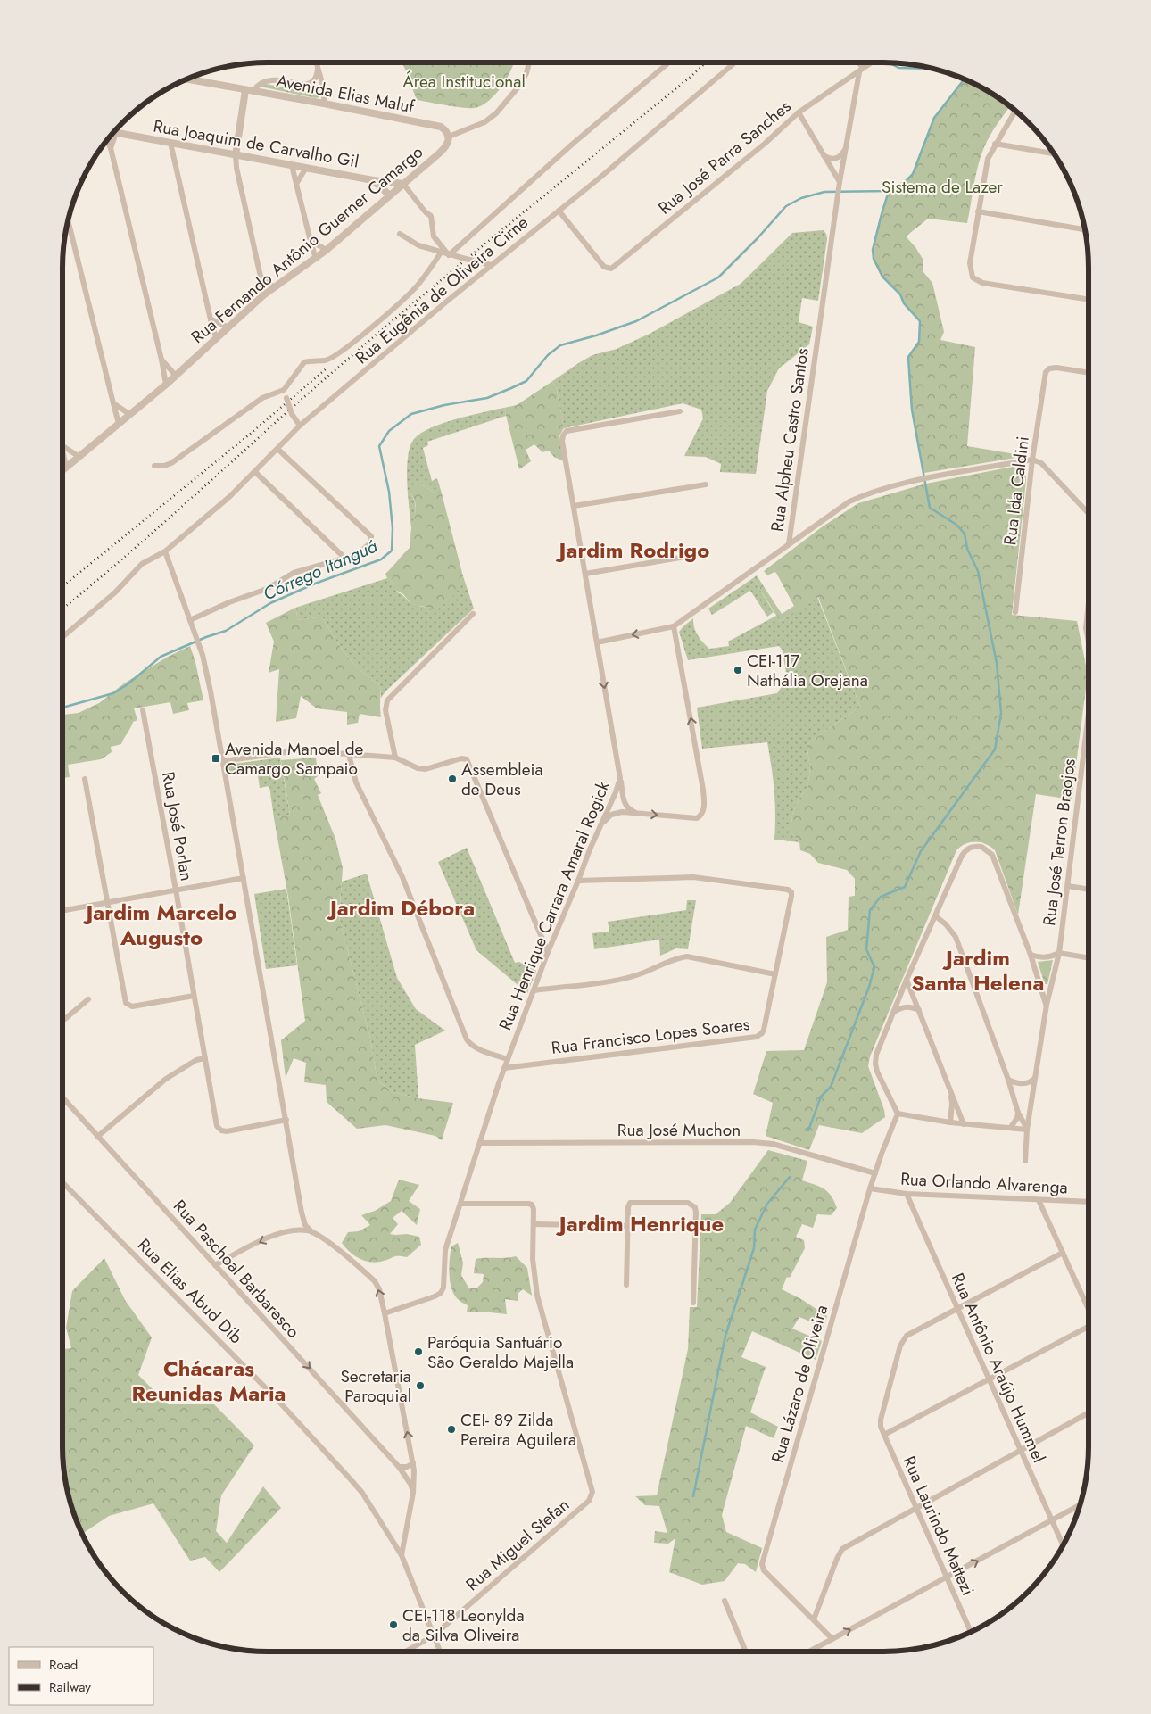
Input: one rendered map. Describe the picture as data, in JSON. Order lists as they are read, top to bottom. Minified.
{"streets":{"street":["Avenida Elias Maluf","Rua Joaquim de Carvalho Gil","Rua José Parra Sanches","Rua Fernando Antônio Guerner Camargo","Rua Eugênia de Oliveira Cirne","Rua Alpheu Castro Santos","Rua Ida Caldini","Rua José Porlan","Rua José Terron Braojos","Rua Henrique Carrara Amaral Rogick","Rua Francisco Lopes Soares","Rua José Muchon","Rua Orlando Alvarenga","Rua Paschoal Barbaresco","Rua Elias Abud Dib","Rua Antônio Araújo Hummel","Rua Lázaro de Oliveira","Rua Laurindo Mattezi","Rua Miguel Stefan"]},"crossings":[["Avenida Elias Maluf","Rua Fernando Antônio Guerner Camargo"],["Rua Joaquim de Carvalho Gil","Rua Fernando Antônio Guerner Camargo"],["Rua José Parra Sanches","Rua Eugênia de Oliveira Cirne"],["Rua José Parra Sanches","Rua Alpheu Castro Santos"],["Rua Henrique Carrara Amaral Rogick","Rua Francisco Lopes Soares"],["Rua Henrique Carrara Amaral Rogick","Rua José Muchon"],["Rua José Muchon","Rua Lázaro de Oliveira"],["Rua Orlando Alvarenga","Rua Antônio Araújo Hummel"],["Rua Orlando Alvarenga","Rua Lázaro de Oliveira"],["Rua Antônio Araújo Hummel","Rua Laurindo Mattezi"]],"one_way":["Rua Paschoal Barbaresco"],"districts":["Jardim Rodrigo","Jardim Débora","Jardim Marcelo Augusto","Jardim Santa Helena","Jardim Henrique","Chácaras Reunidas Maria"],"water":["Córrego Itanguá"],"parks":["Área Institucional","Sistema de Lazer"],"places":{"other":["CEI-117 Nathália Orejana","Assembleia de Deus","Paróquia Santuário São Geraldo Majella","Secretaria Paroquial","CEI- 89 Zilda Pereira Aguilera","CEI-118 Leonylda da Silva Oliveira"],"transit":["Avenida Manoel de Camargo Sampaio"]},"legend":["Road","Railway"]}
